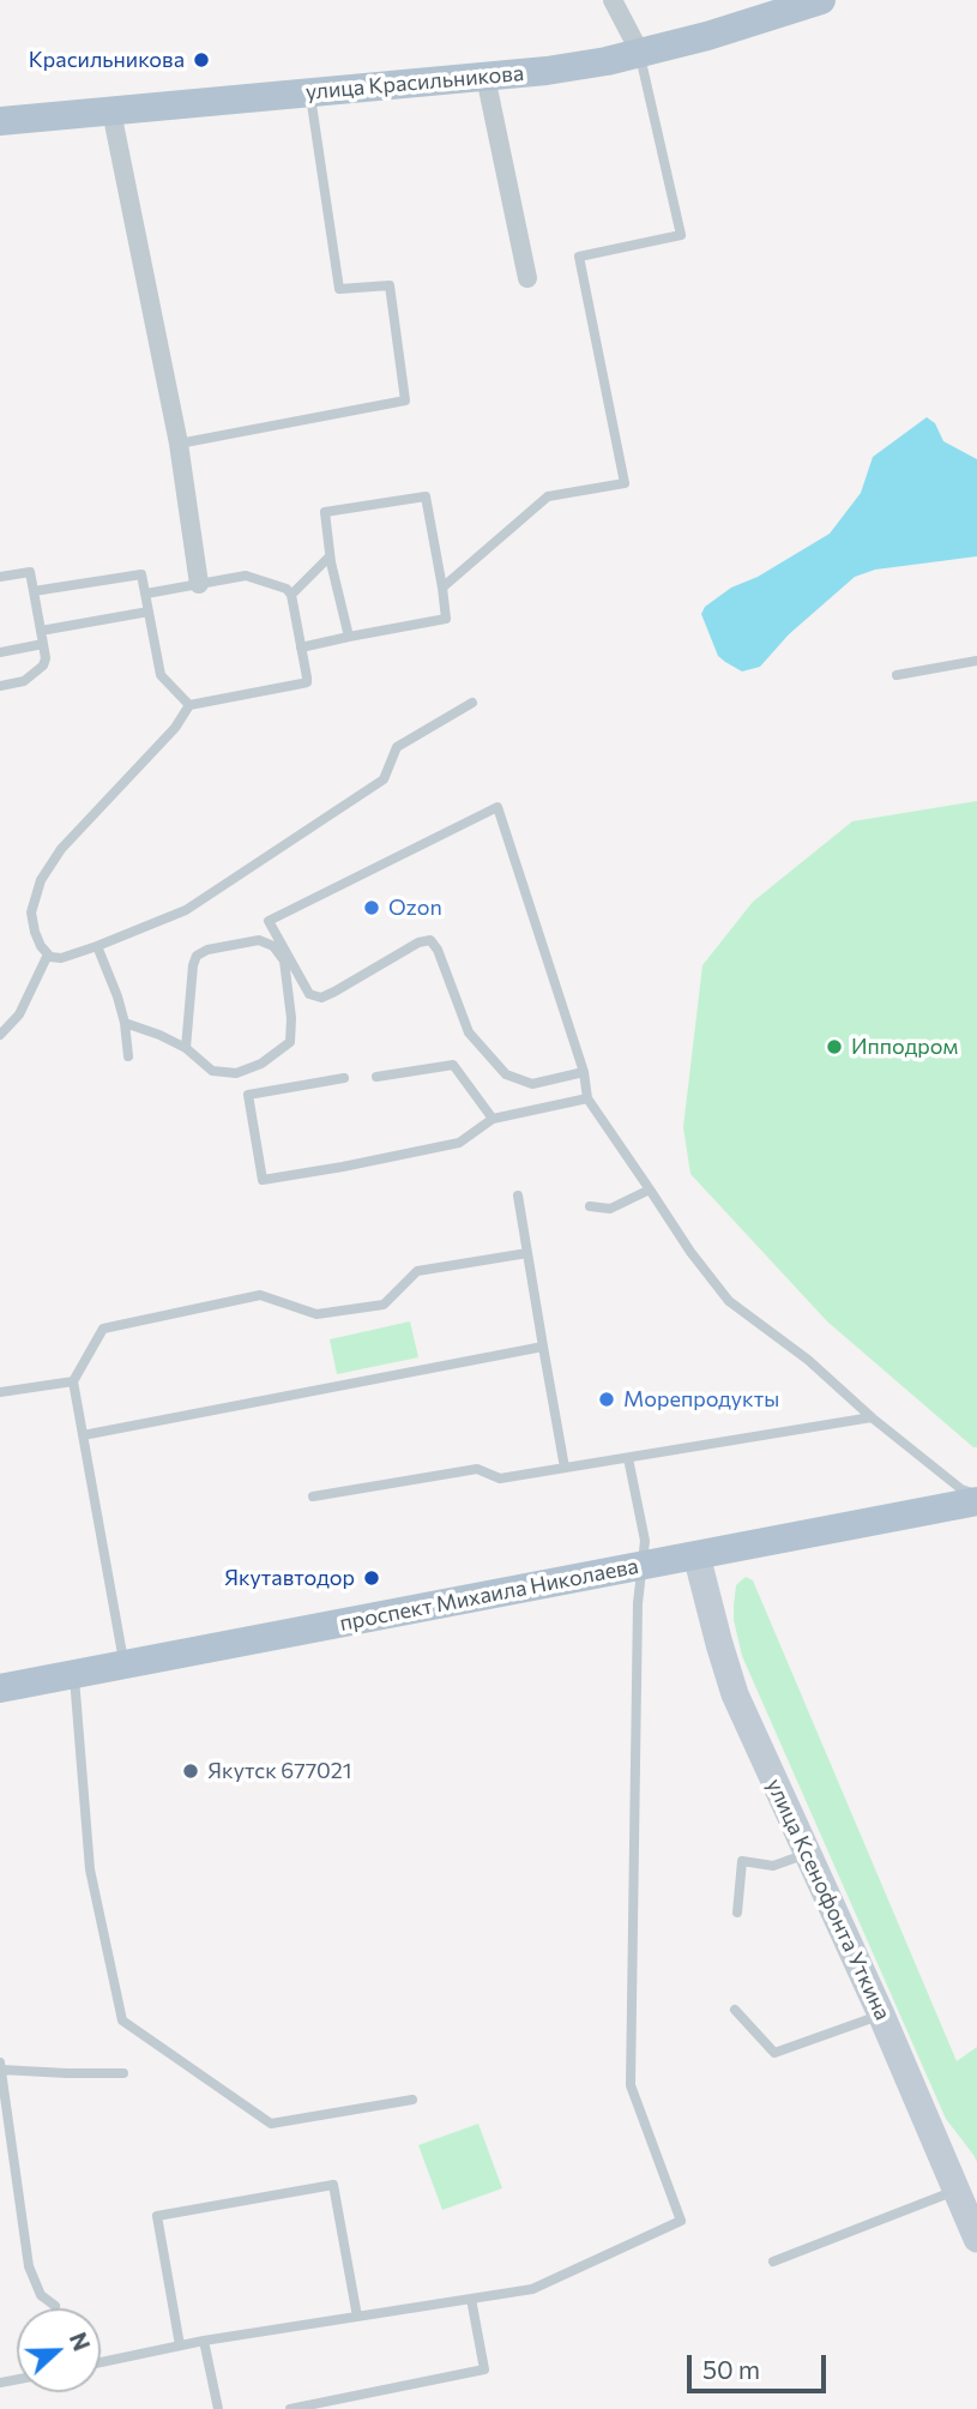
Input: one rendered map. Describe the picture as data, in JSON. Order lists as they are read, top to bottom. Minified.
{"streets":{"main road":["улица Красильникова","проспект Михаила Николаева"],"street":["улица Ксенофонта Уткина"]},"crossings":[["проспект Михаила Николаева","улица Ксенофонта Уткина"]],"places":["Красильникова","Ozon","Ипподром","Морепродукты","Якутавтодор","Якутск 677021"],"scale_bar":"50 m","north":"right"}
